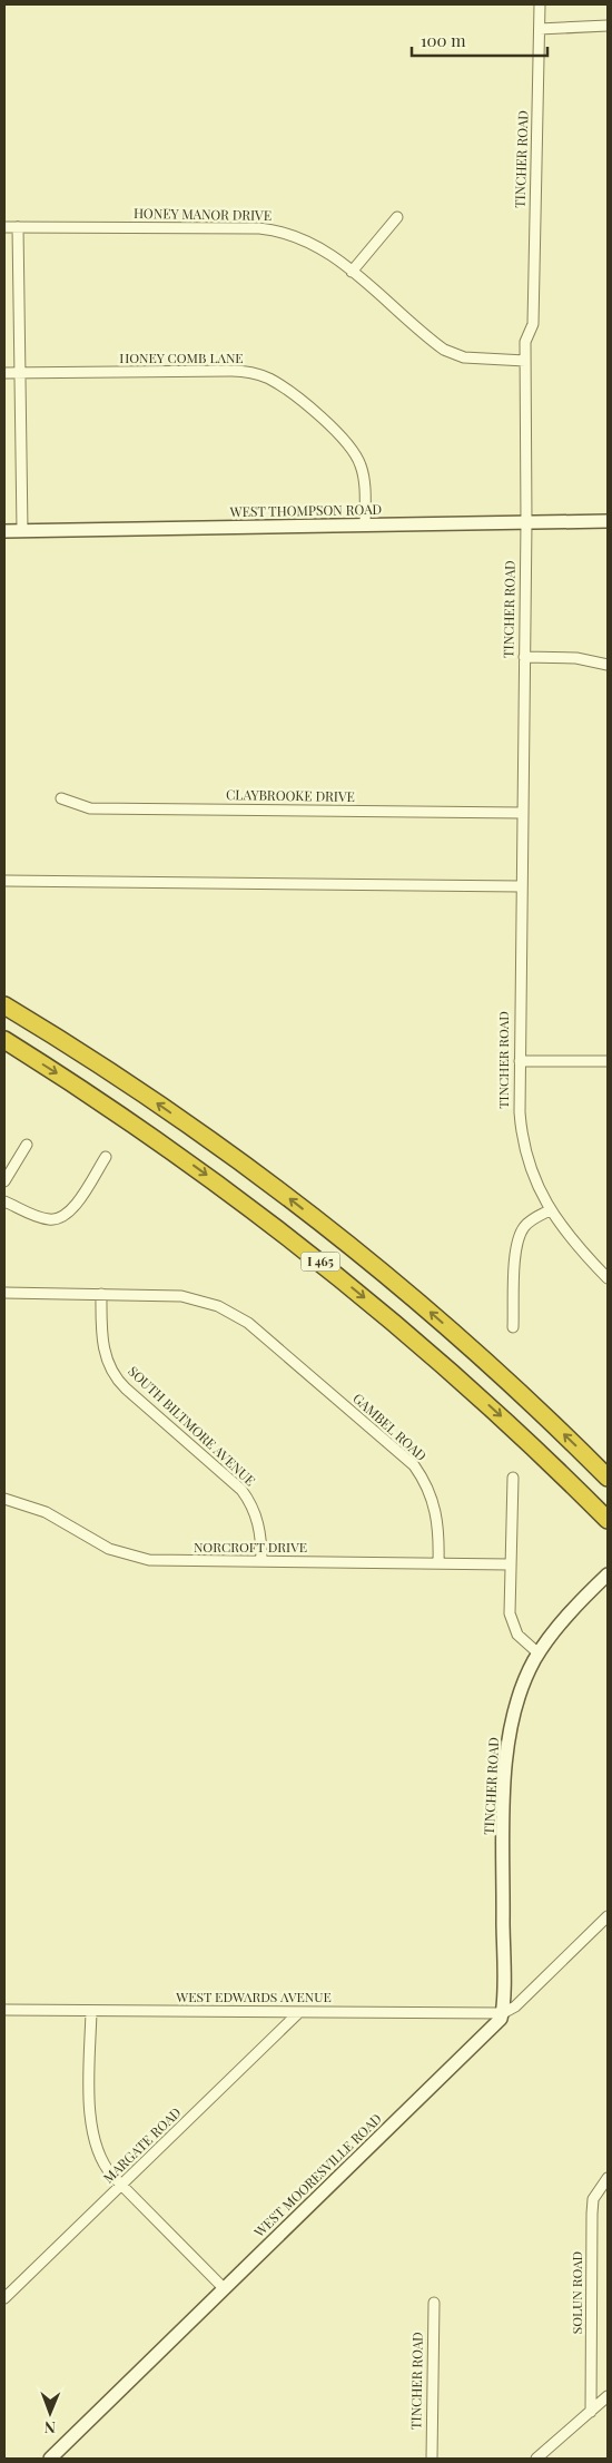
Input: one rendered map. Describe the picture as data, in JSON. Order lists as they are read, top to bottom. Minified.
{"streets":{"highway":["I 465"],"street":["TINCHER ROAD","HONEY MANOR DRIVE","HONEY COMB LANE","WEST THOMPSON ROAD","CLAYBROOKE DRIVE","SOUTH BILTMORE AVENUE","GAMBEL ROAD","NORCROFT DRIVE","WEST EDWARDS AVENUE","MARGATE ROAD","WEST MOORESVILLE ROAD","SOLUN ROAD"]},"crossings":[["TINCHER ROAD","HONEY MANOR DRIVE"],["TINCHER ROAD","WEST THOMPSON ROAD"],["TINCHER ROAD","CLAYBROOKE DRIVE"],["TINCHER ROAD","WEST EDWARDS AVENUE"],["TINCHER ROAD","WEST MOORESVILLE ROAD"],["HONEY COMB LANE","WEST THOMPSON ROAD"],["SOUTH BILTMORE AVENUE","GAMBEL ROAD"],["SOUTH BILTMORE AVENUE","NORCROFT DRIVE"],["GAMBEL ROAD","NORCROFT DRIVE"],["WEST EDWARDS AVENUE","MARGATE ROAD"],["WEST EDWARDS AVENUE","WEST MOORESVILLE ROAD"]],"scale_bar":"100 m","north":"bottom"}
